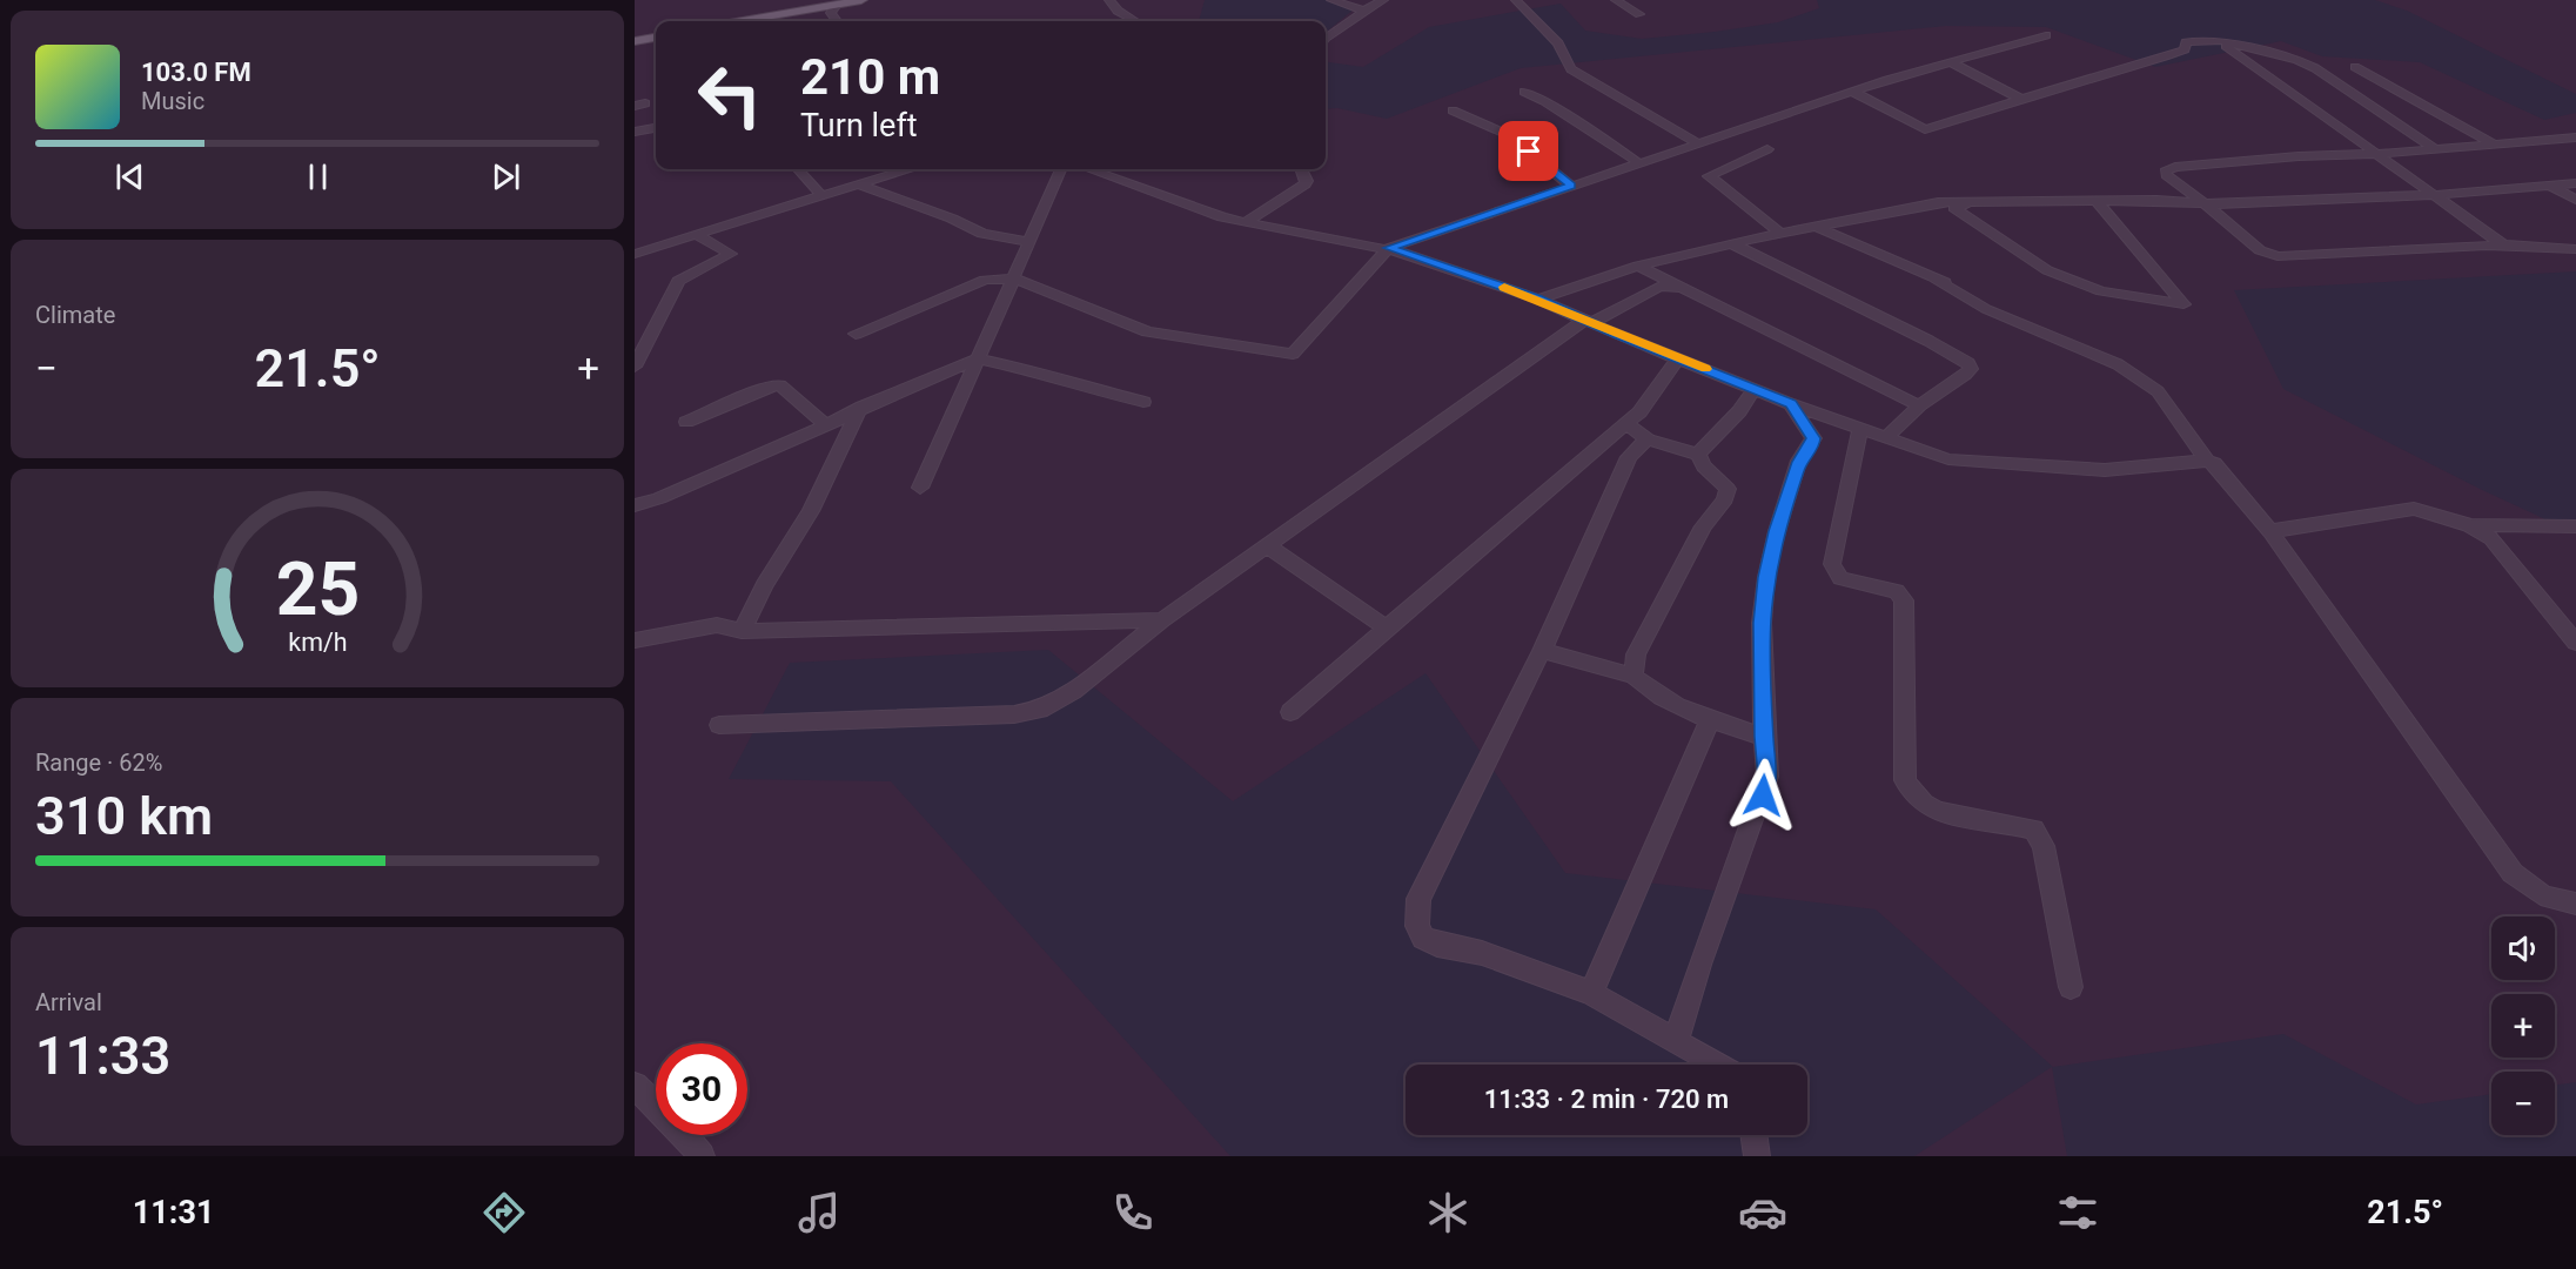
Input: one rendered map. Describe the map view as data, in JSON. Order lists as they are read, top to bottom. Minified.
{"page":{"turn":["210 m","Turn left"],"song":["103.0 FM","Music"],"tile":["Climate",["Range · 62%","310 km"],["Arrival","11:33"]],"heat":["−","21.5°","+"],"map_buttons":["+","−"],"limit":"30","trip":"11:33 · 2 min · 720 m","tabs":["11:31","21.5°"],"gauge":["25","km/h"]}}
